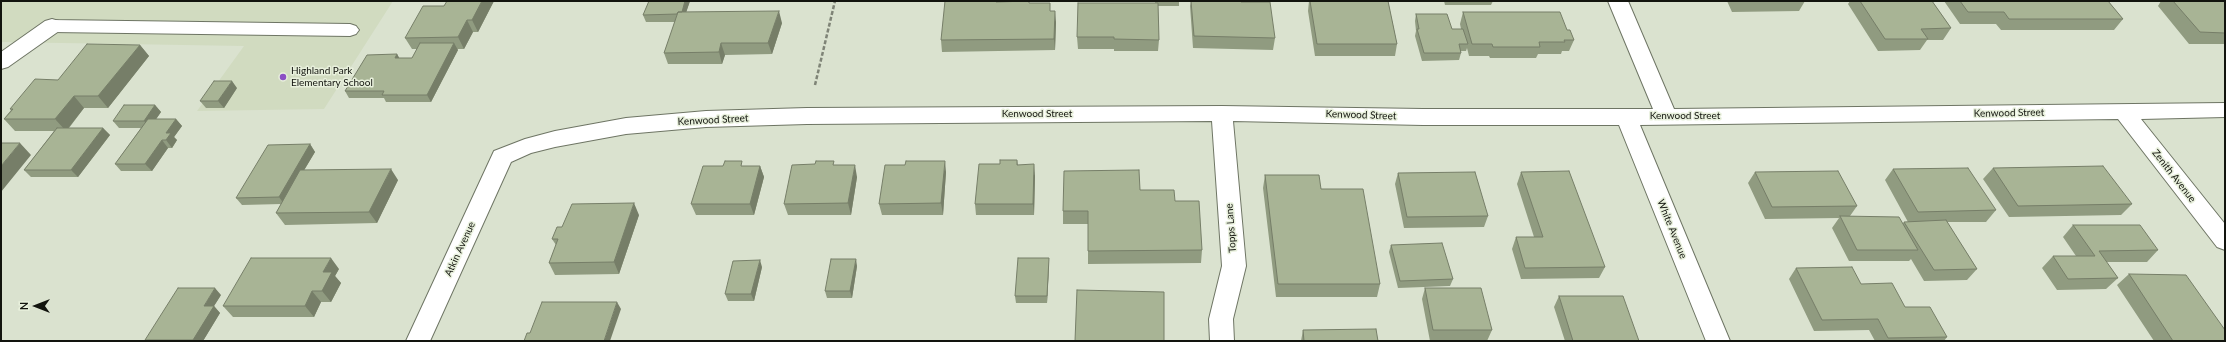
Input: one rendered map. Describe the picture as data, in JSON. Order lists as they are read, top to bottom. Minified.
{"streets":{"street":["Kenwood Street","Zenith Avenue","Topps Lane","White Avenue","Atkin Avenue"]},"crossings":[["Kenwood Street","Zenith Avenue"],["Kenwood Street","Topps Lane"],["Kenwood Street","White Avenue"],["Kenwood Street","Atkin Avenue"]],"places":["Highland Park Elementary School"],"north":"left"}
